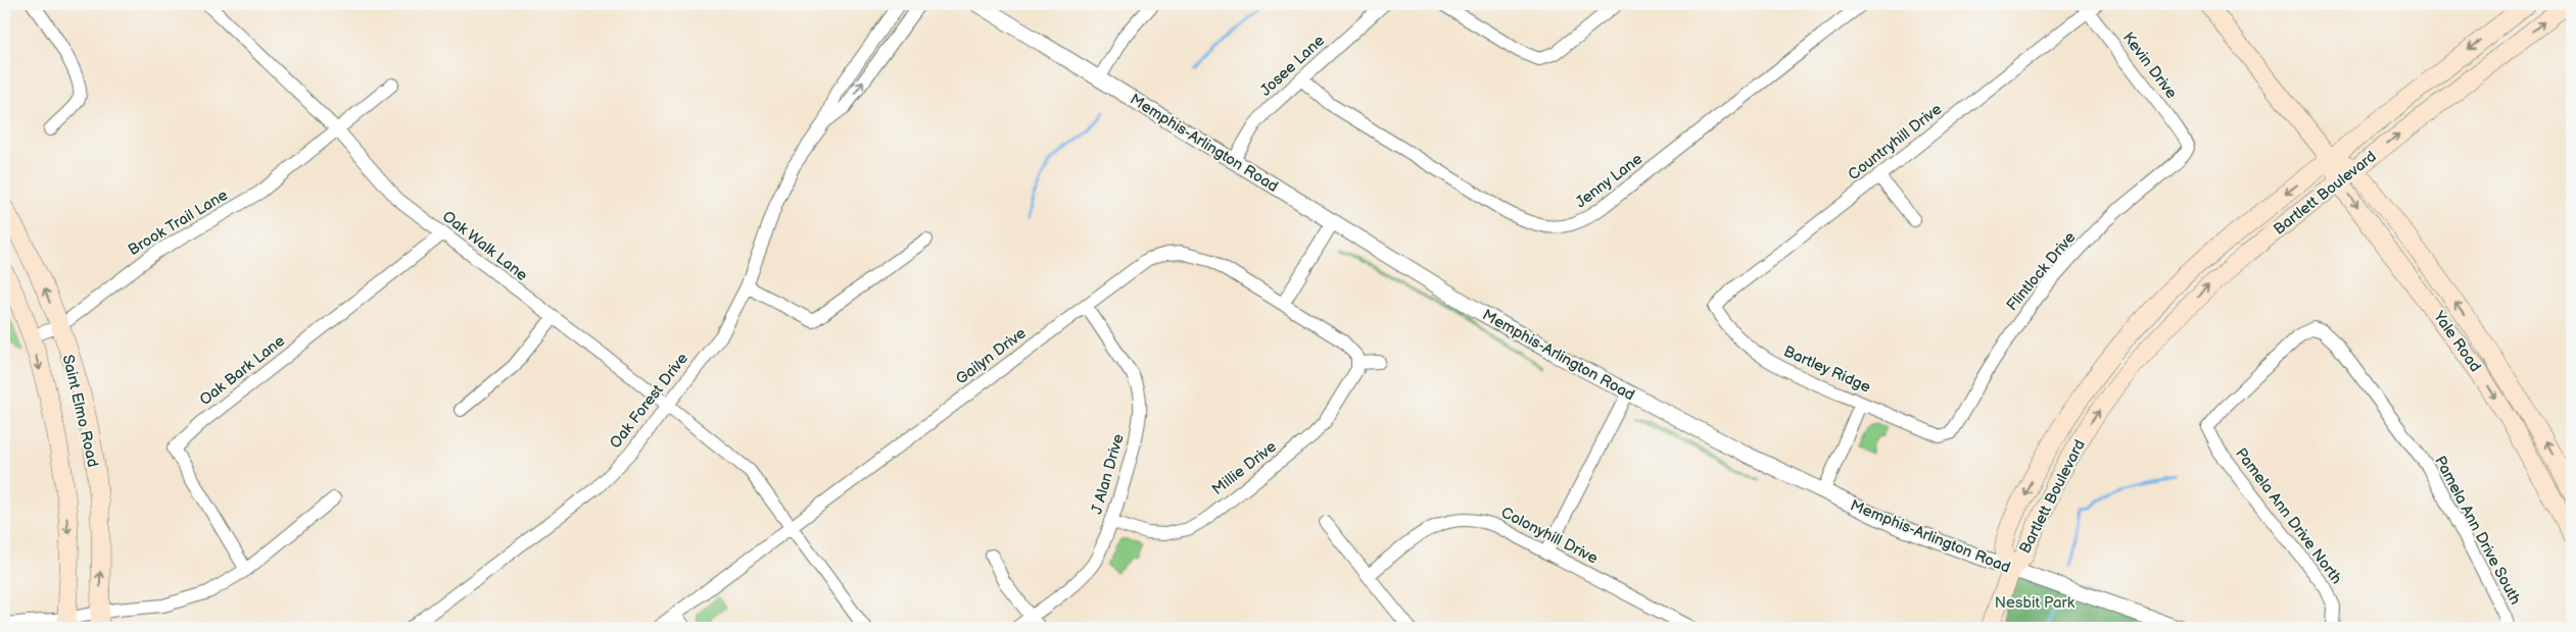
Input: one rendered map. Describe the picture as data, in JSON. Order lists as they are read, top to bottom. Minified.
{"streets":{"main road":["Bartlett Boulevard","Yale Road","Saint Elmo Road"],"street":["Josee Lane","Kevin Drive","Countryhill Drive","Memphis-Arlington Road","Jenny Lane","Brook Trail Lane","Oak Walk Lane","Flintlock Drive","Gailyn Drive","Bartley Ridge","Oak Bark Lane","Oak Forest Drive","Millie Drive","J Alan Drive","Pamela Ann Drive North","Pamela Ann Drive South","Colonyhill Drive"]},"crossings":[["Josee Lane","Memphis-Arlington Road"],["Josee Lane","Jenny Lane"],["Kevin Drive","Countryhill Drive"],["Kevin Drive","Flintlock Drive"],["Countryhill Drive","Bartley Ridge"],["Memphis-Arlington Road","Bartlett Boulevard"],["Bartlett Boulevard","Yale Road"],["Brook Trail Lane","Oak Walk Lane"],["Brook Trail Lane","Saint Elmo Road"],["Oak Walk Lane","Gailyn Drive"],["Oak Walk Lane","Oak Bark Lane"],["Oak Walk Lane","Oak Forest Drive"],["Flintlock Drive","Bartley Ridge"],["Gailyn Drive","Millie Drive"],["Gailyn Drive","J Alan Drive"],["Millie Drive","J Alan Drive"],["Pamela Ann Drive North","Pamela Ann Drive South"]],"parks":["Nesbit Park"]}
